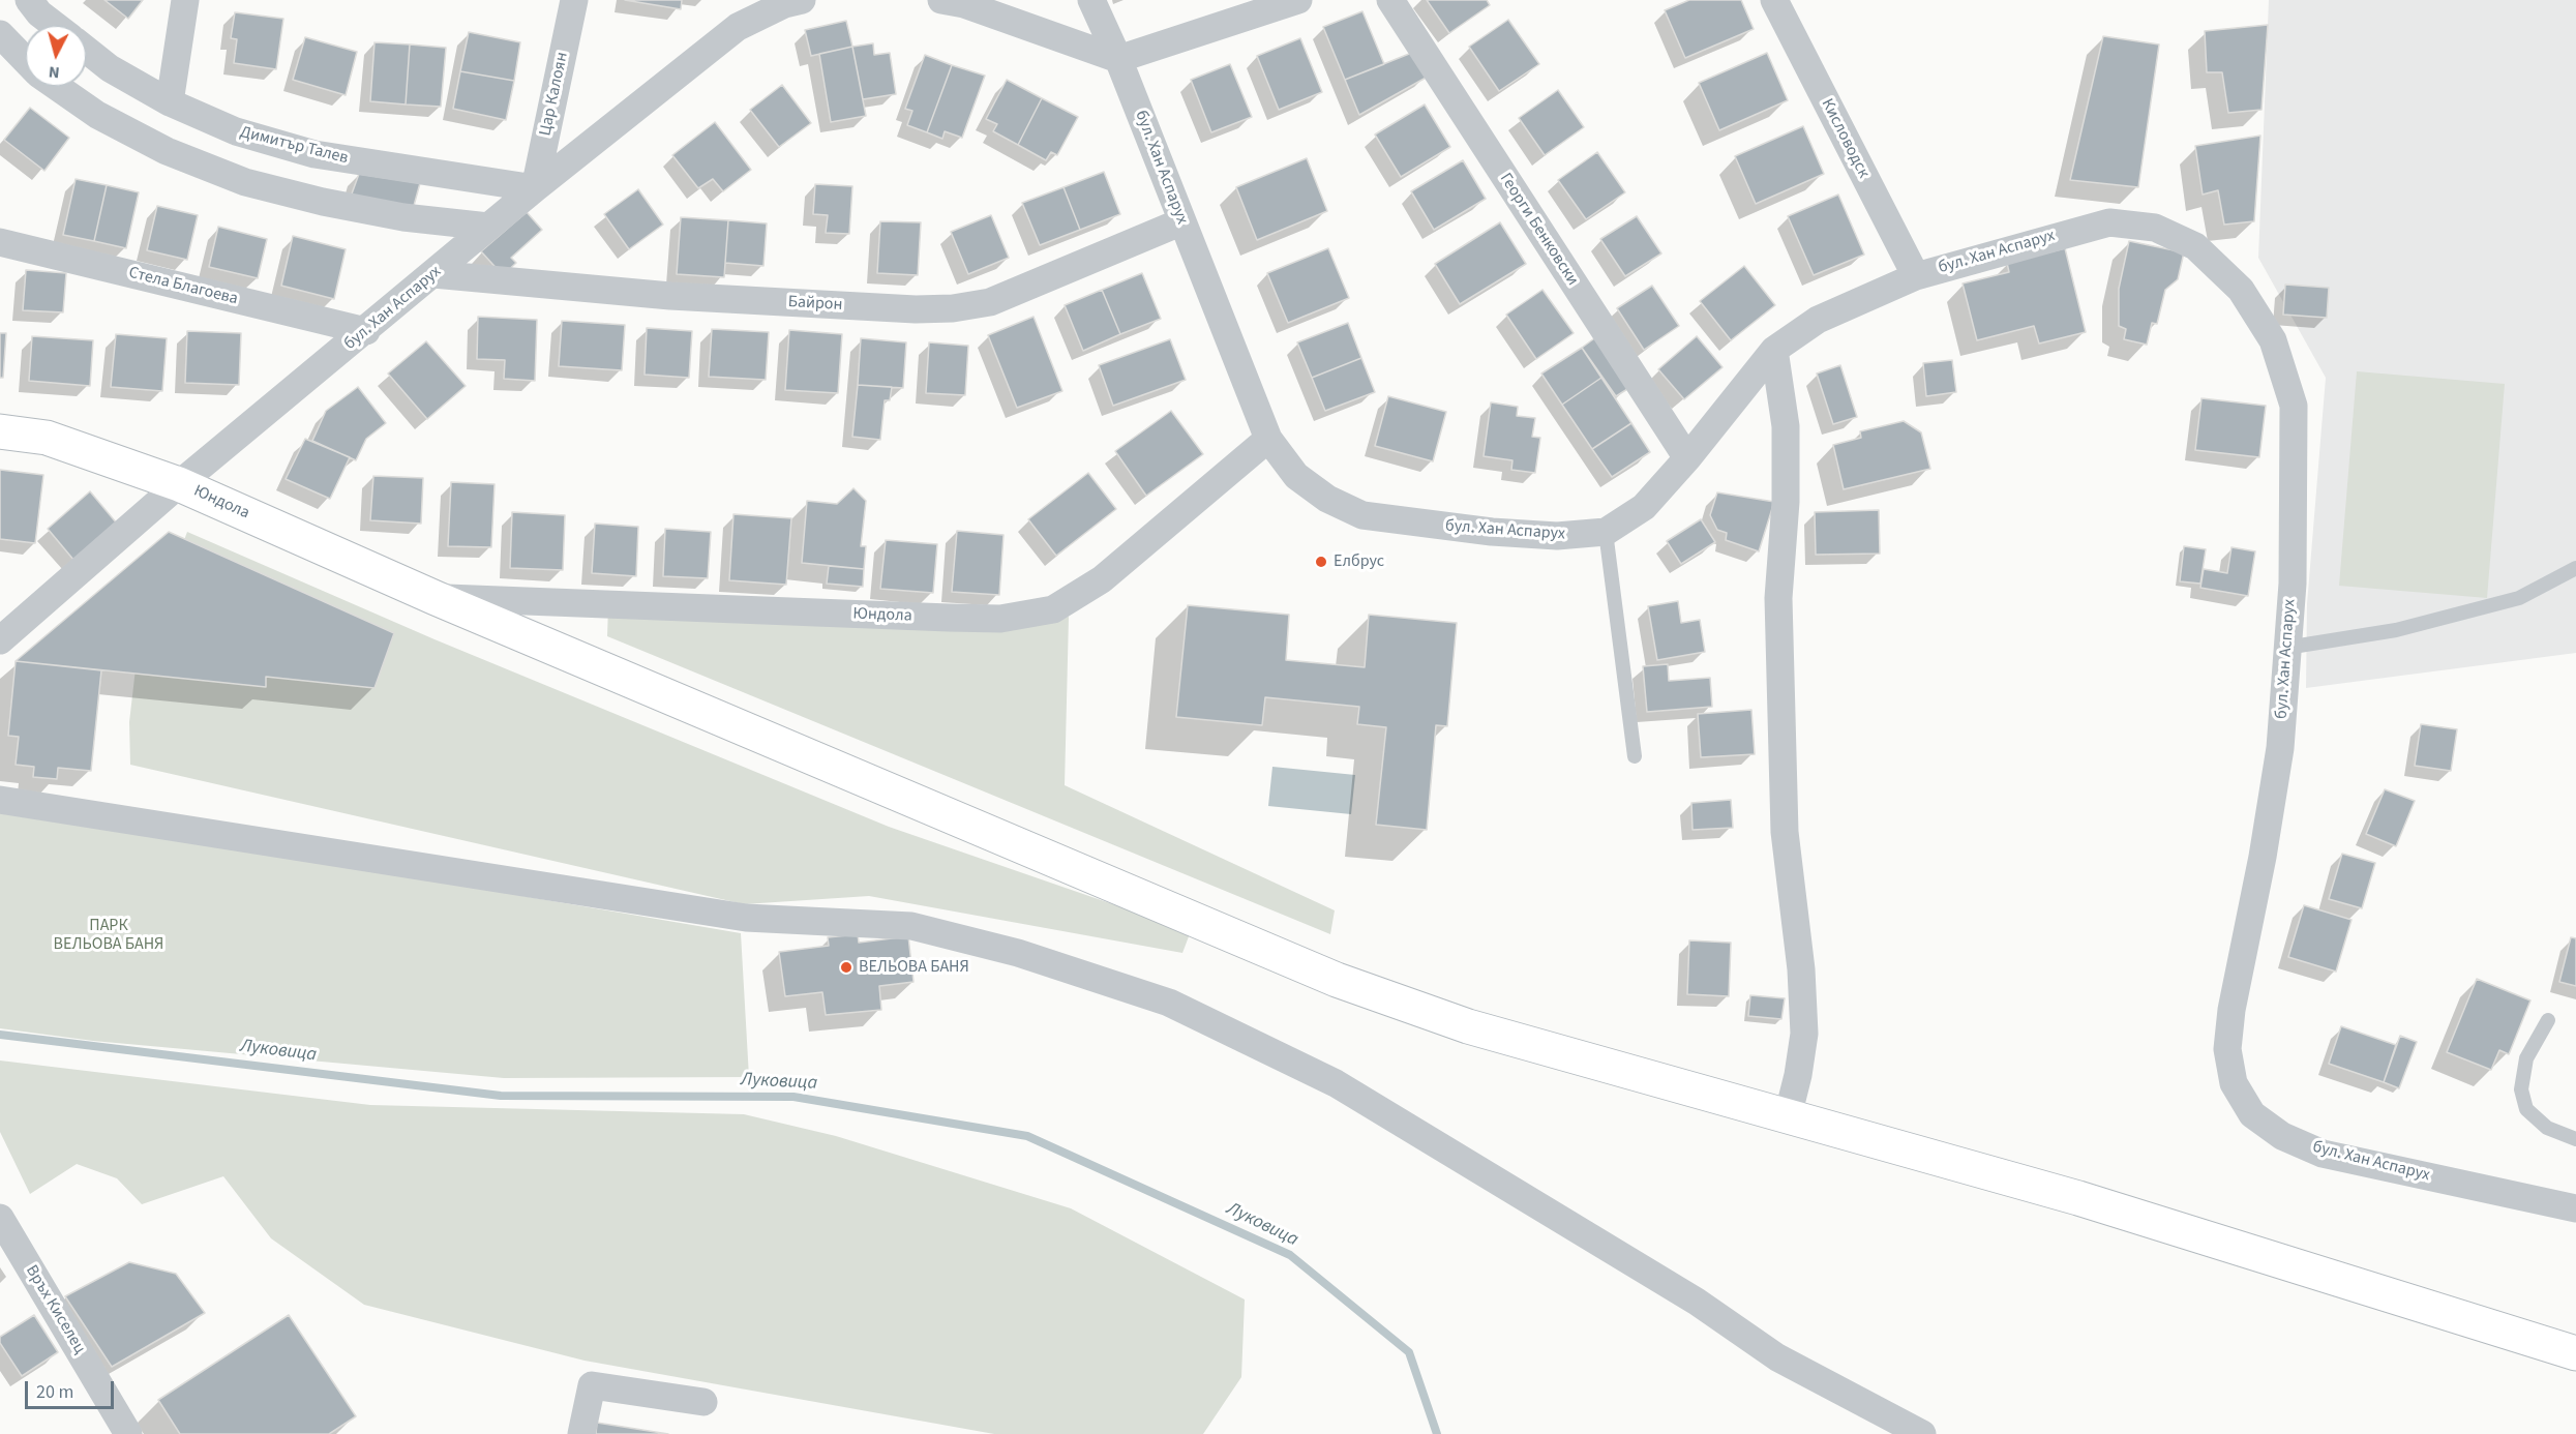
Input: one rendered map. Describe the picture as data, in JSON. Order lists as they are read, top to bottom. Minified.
{"streets":{"main road":["Юндола"],"street":["Цар Калоян","Кисловодск","Димитър Талев","бул. Хан Аспарух","Георги Бенковски","Стела Благоева","Байрон","Връх Киселец"]},"crossings":[["Цар Калоян","Димитър Талев"],["Цар Калоян","бул. Хан Аспарух"],["Кисловодск","бул. Хан Аспарух"],["Димитър Талев","бул. Хан Аспарух"],["бул. Хан Аспарух","Георги Бенковски"],["бул. Хан Аспарух","Стела Благоева"],["бул. Хан Аспарух","Байрон"],["бул. Хан Аспарух","Юндола"]],"water":["Луковица"],"parks":["ПАРК ВЕЛЬОВА БАНЯ"],"places":["Елбрус","ВЕЛЬОВА БАНЯ"],"scale_bar":"20 m","north":"bottom"}
